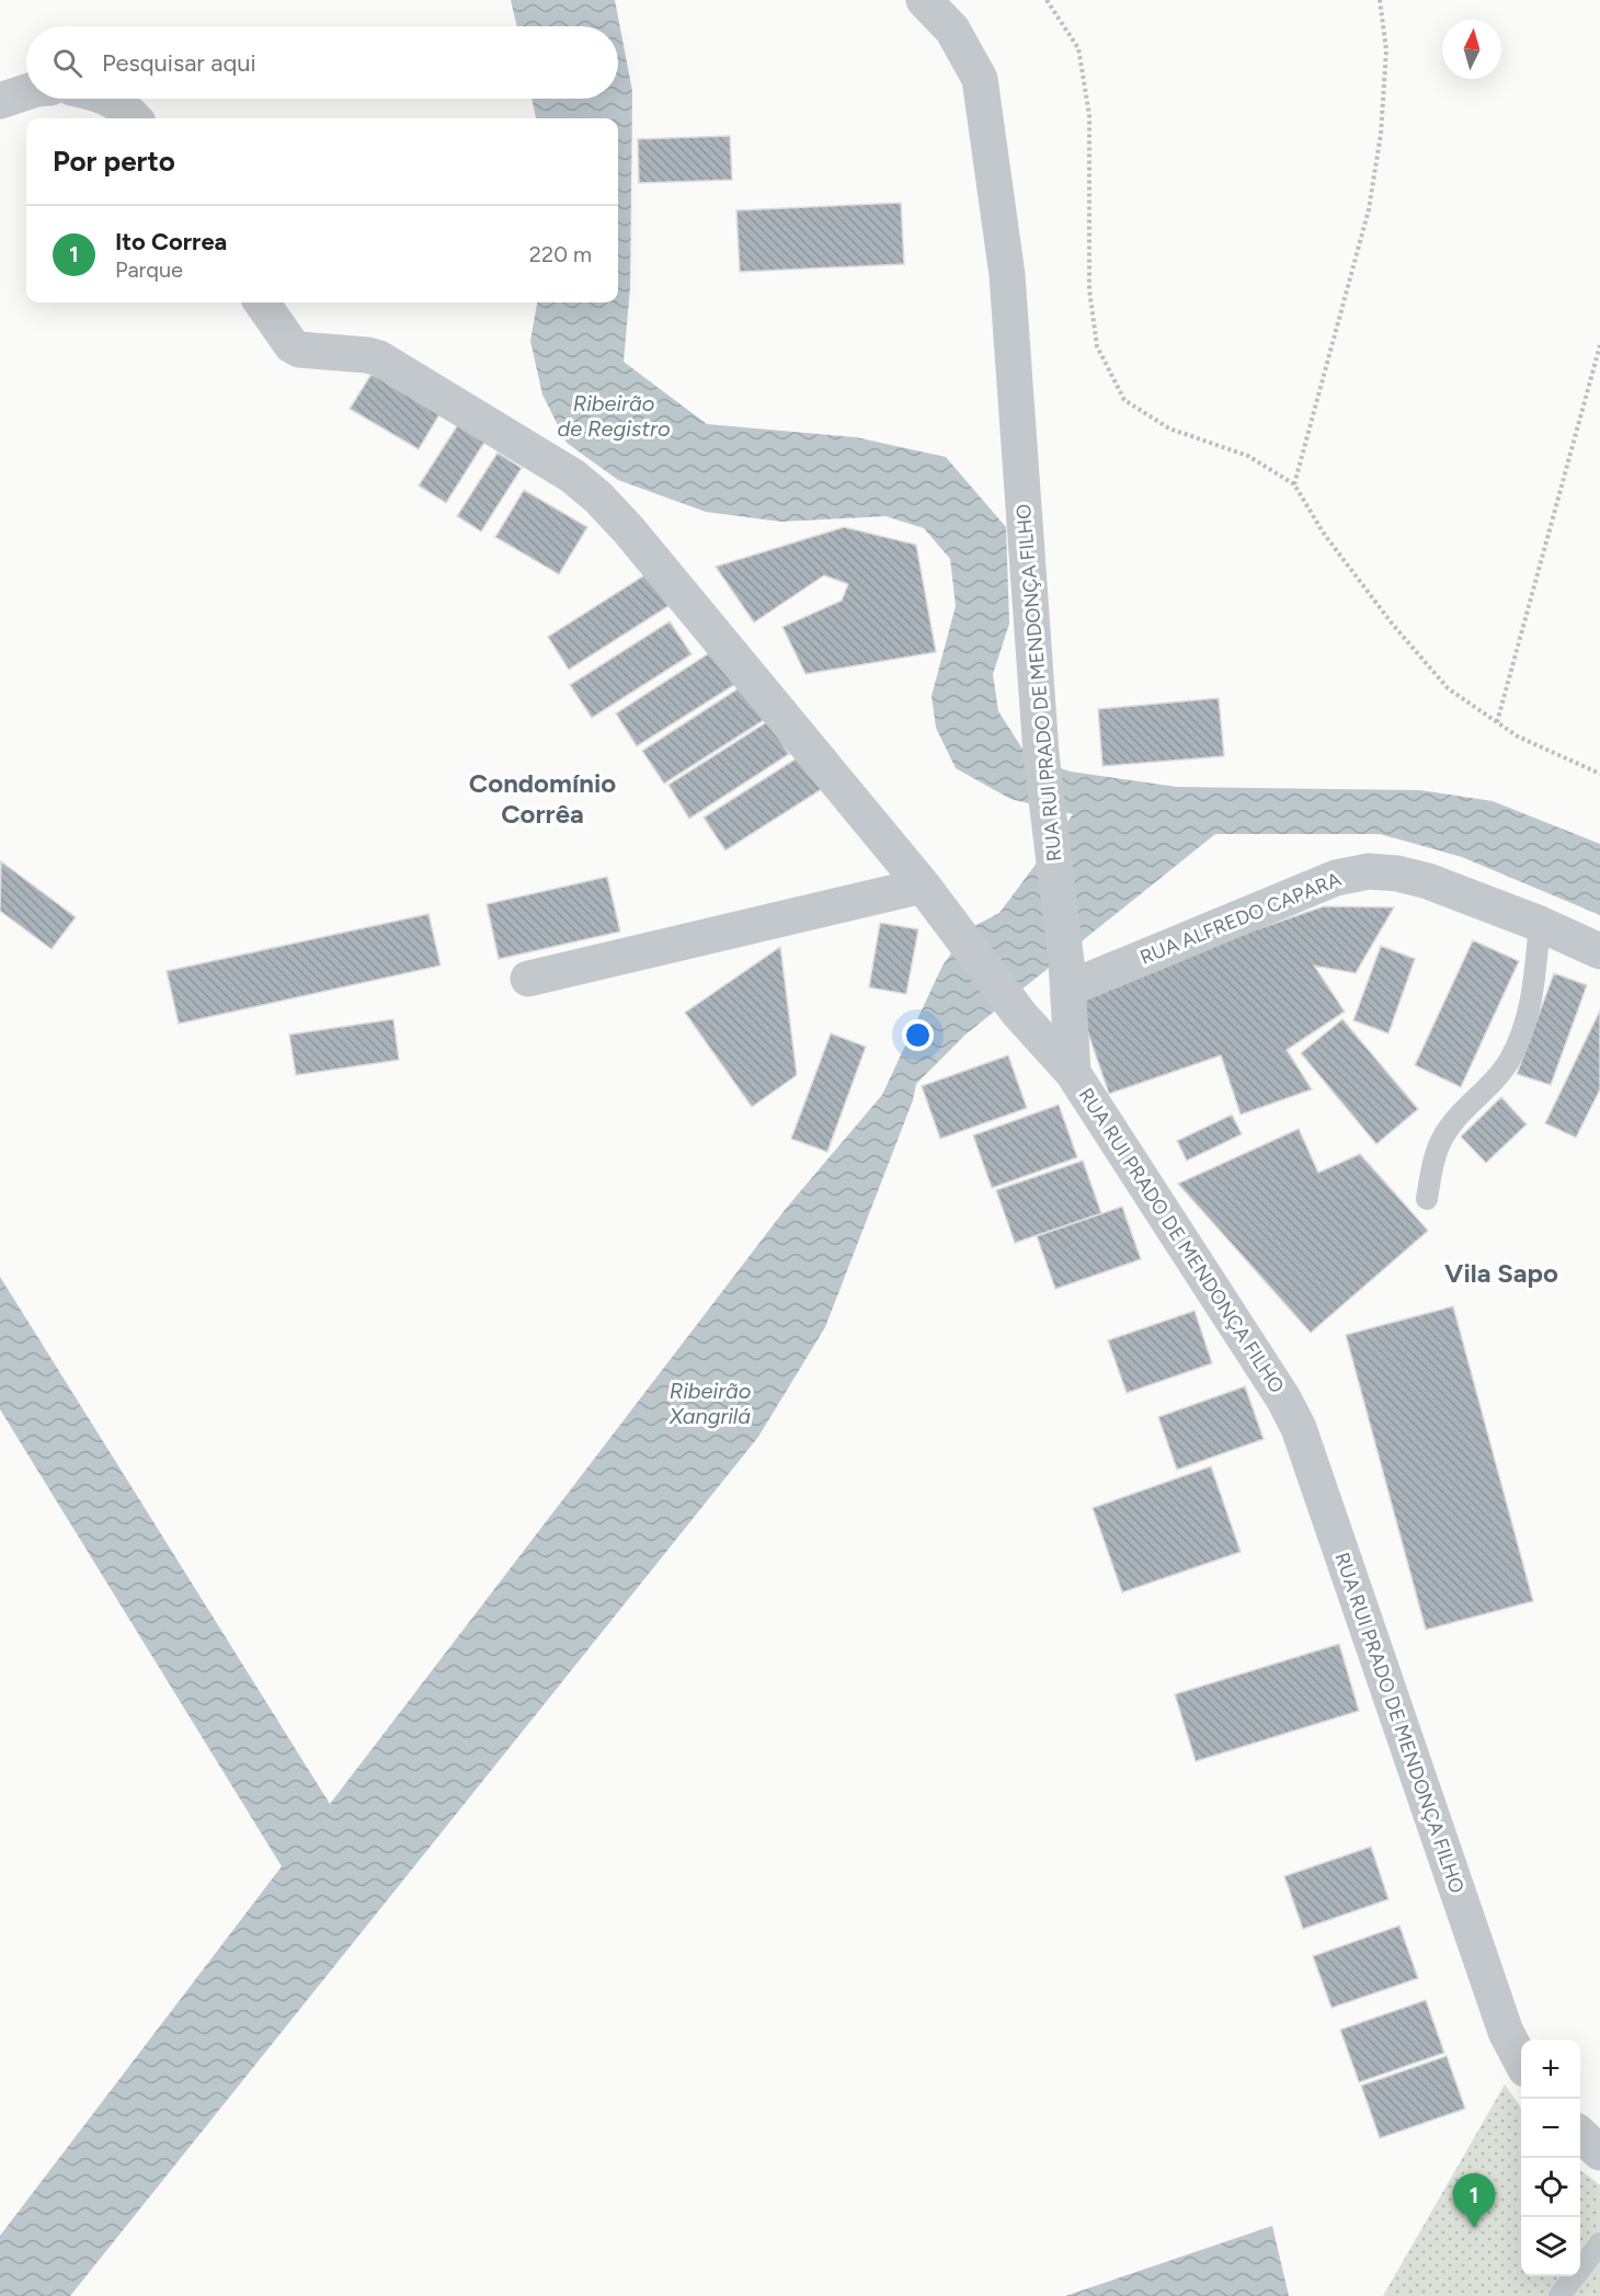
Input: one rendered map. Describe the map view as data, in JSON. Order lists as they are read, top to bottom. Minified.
{"streets":{"street":["RUA RUI PRADO DE MENDONÇA FILHO","RUA ALFREDO CAPARA"]},"crossings":[["RUA RUI PRADO DE MENDONÇA FILHO","RUA ALFREDO CAPARA"]],"districts":["Condomínio Corrêa","Vila Sapo"],"water":["Ribeirão de Registro","Ribeirão Xangrilá"],"north":"top","page":{"search":"Pesquisar aqui","heading":"Por perto","list":[{"mark":"1","name":"Ito Correa","note":"Parque","value":"220 m"}],"map_buttons":["+","−"],"pins":"1"}}
